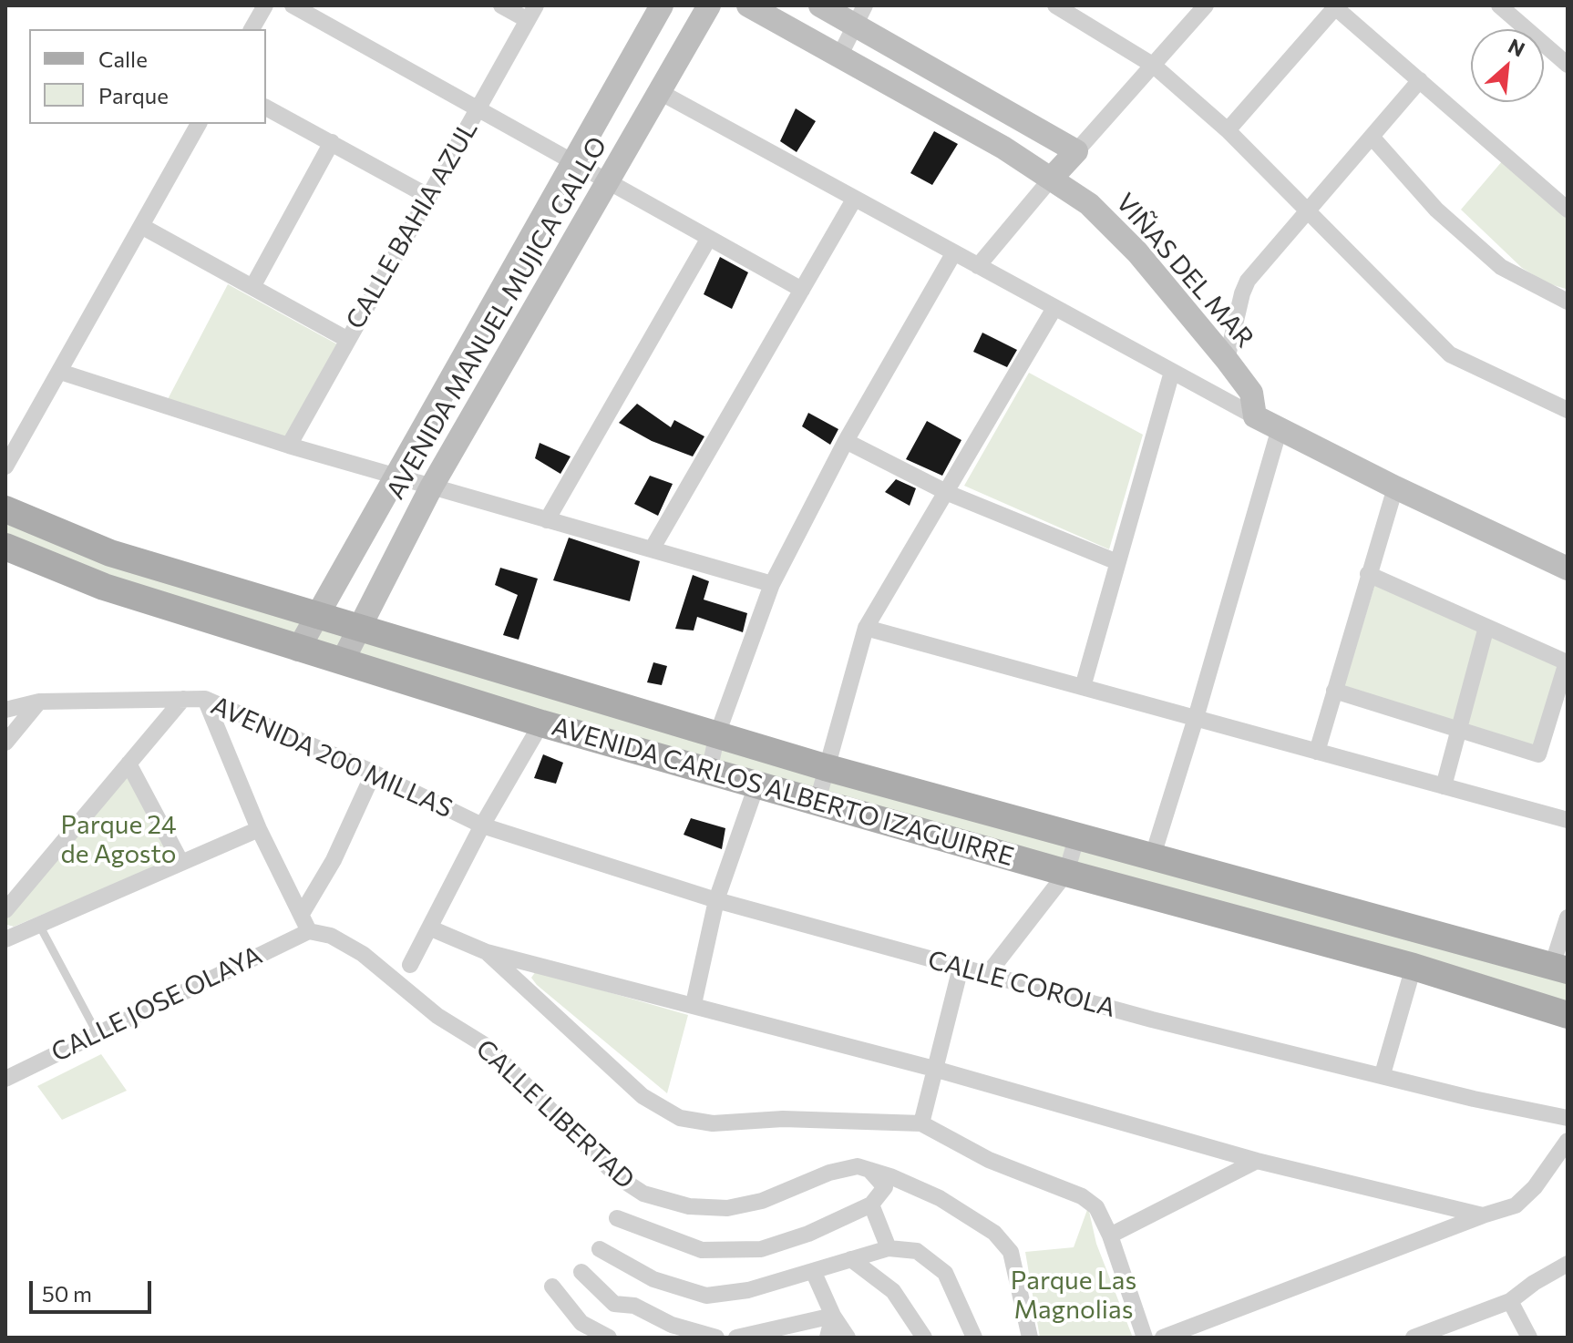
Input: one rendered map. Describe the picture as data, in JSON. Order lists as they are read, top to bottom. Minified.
{"streets":{"main road":["AVENIDA CARLOS ALBERTO IZAGUIRRE"],"street":["CALLE BAHIA AZUL","VIÑAS DEL MAR","AVENIDA MANUEL MUJICA GALLO","AVENIDA 200 MILLAS","CALLE COROLA","CALLE JOSE OLAYA","CALLE LIBERTAD"]},"crossings":[["AVENIDA MANUEL MUJICA GALLO","AVENIDA CARLOS ALBERTO IZAGUIRRE"],["AVENIDA 200 MILLAS","CALLE COROLA"],["CALLE JOSE OLAYA","CALLE LIBERTAD"]],"parks":["Parque 24 de Agosto","Parque Las Magnolias"],"legend":["Calle","Parque"],"scale_bar":"50 m","north":"top right"}
